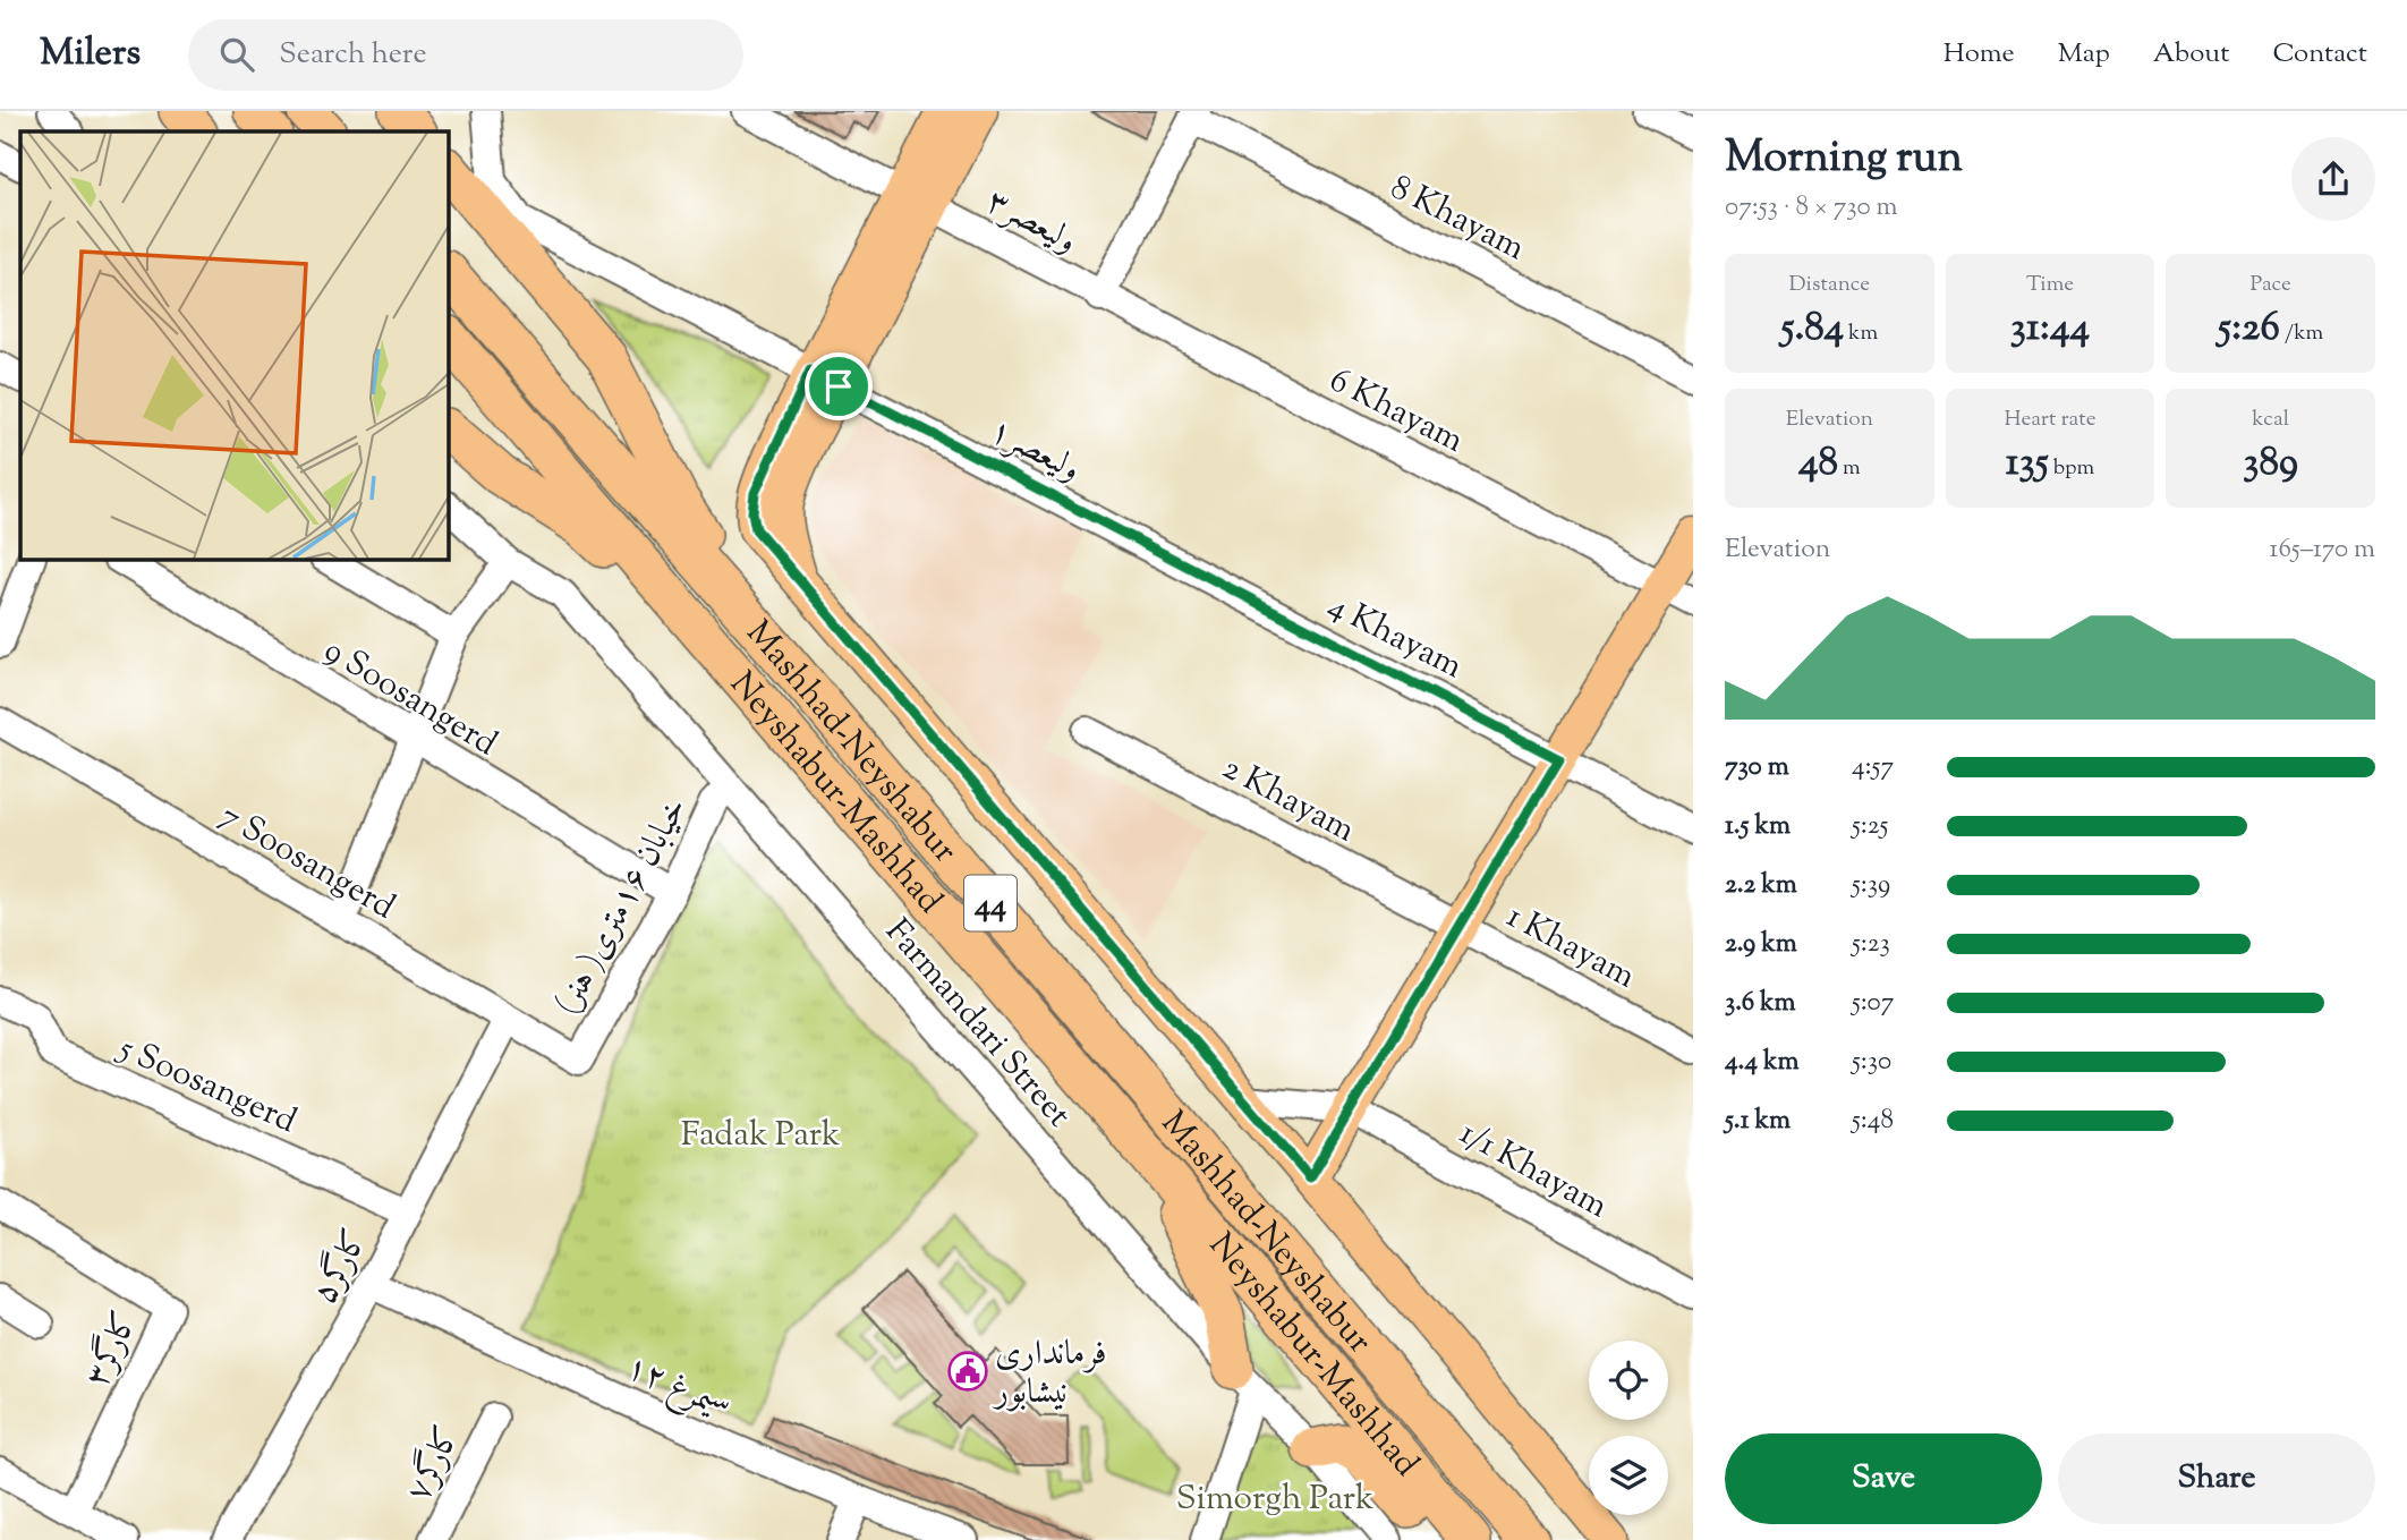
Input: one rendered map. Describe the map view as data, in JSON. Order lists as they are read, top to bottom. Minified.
{"streets":{"highway":["Mashhad-Neyshabur","Neyshabur-Mashhad","44"],"street":["8 Khayam","ولیعصر۳","6 Khayam","ولیعصر۱","4 Khayam","9 Soosangerd","2 Khayam","7 Soosangerd","خیابان ۱۶متری( هنر)","1 Khayam","Farmandari Street","5 Soosangerd","1/1 Khayam","کارگر۵","کارگر۳","سیمرغ ۱۲","کارگر۷"]},"crossings":[["ولیعصر۳","6 Khayam"],["ولیعصر۱","4 Khayam"],["9 Soosangerd","خیابان ۱۶متری( هنر)"],["2 Khayam","1 Khayam"],["7 Soosangerd","خیابان ۱۶متری( هنر)"],["7 Soosangerd","کارگر۵"],["خیابان ۱۶متری( هنر)","Farmandari Street"],["5 Soosangerd","کارگر۵"],["کارگر۵","سیمرغ ۱۲"]],"parks":["Fadak Park","Simorgh Park"],"places":{"public building":["فرمانداری نیشابور"]},"page":{"header":"Milers","search":"Search here","nav":["Home","Map","About","Contact"],"heading":["Morning run","07:53 · 8 × 730 m"],"stats":[["Distance","5.84 km"],["Time","31:44"],["Pace","5:26 /km"],["Elevation","48 m"],["Heart rate","135 bpm"],["kcal","389"]],"chart":["Elevation","165–170 m"],"list":[{"name":"730 m","note":"4:57"},{"name":"1.5 km","note":"5:25"},{"name":"2.2 km","note":"5:39"},{"name":"2.9 km","note":"5:23"},{"name":"3.6 km","note":"5:07"},{"name":"4.4 km","note":"5:30"},{"name":"5.1 km","note":"5:48"}],"buttons":["Save","Share"]}}
